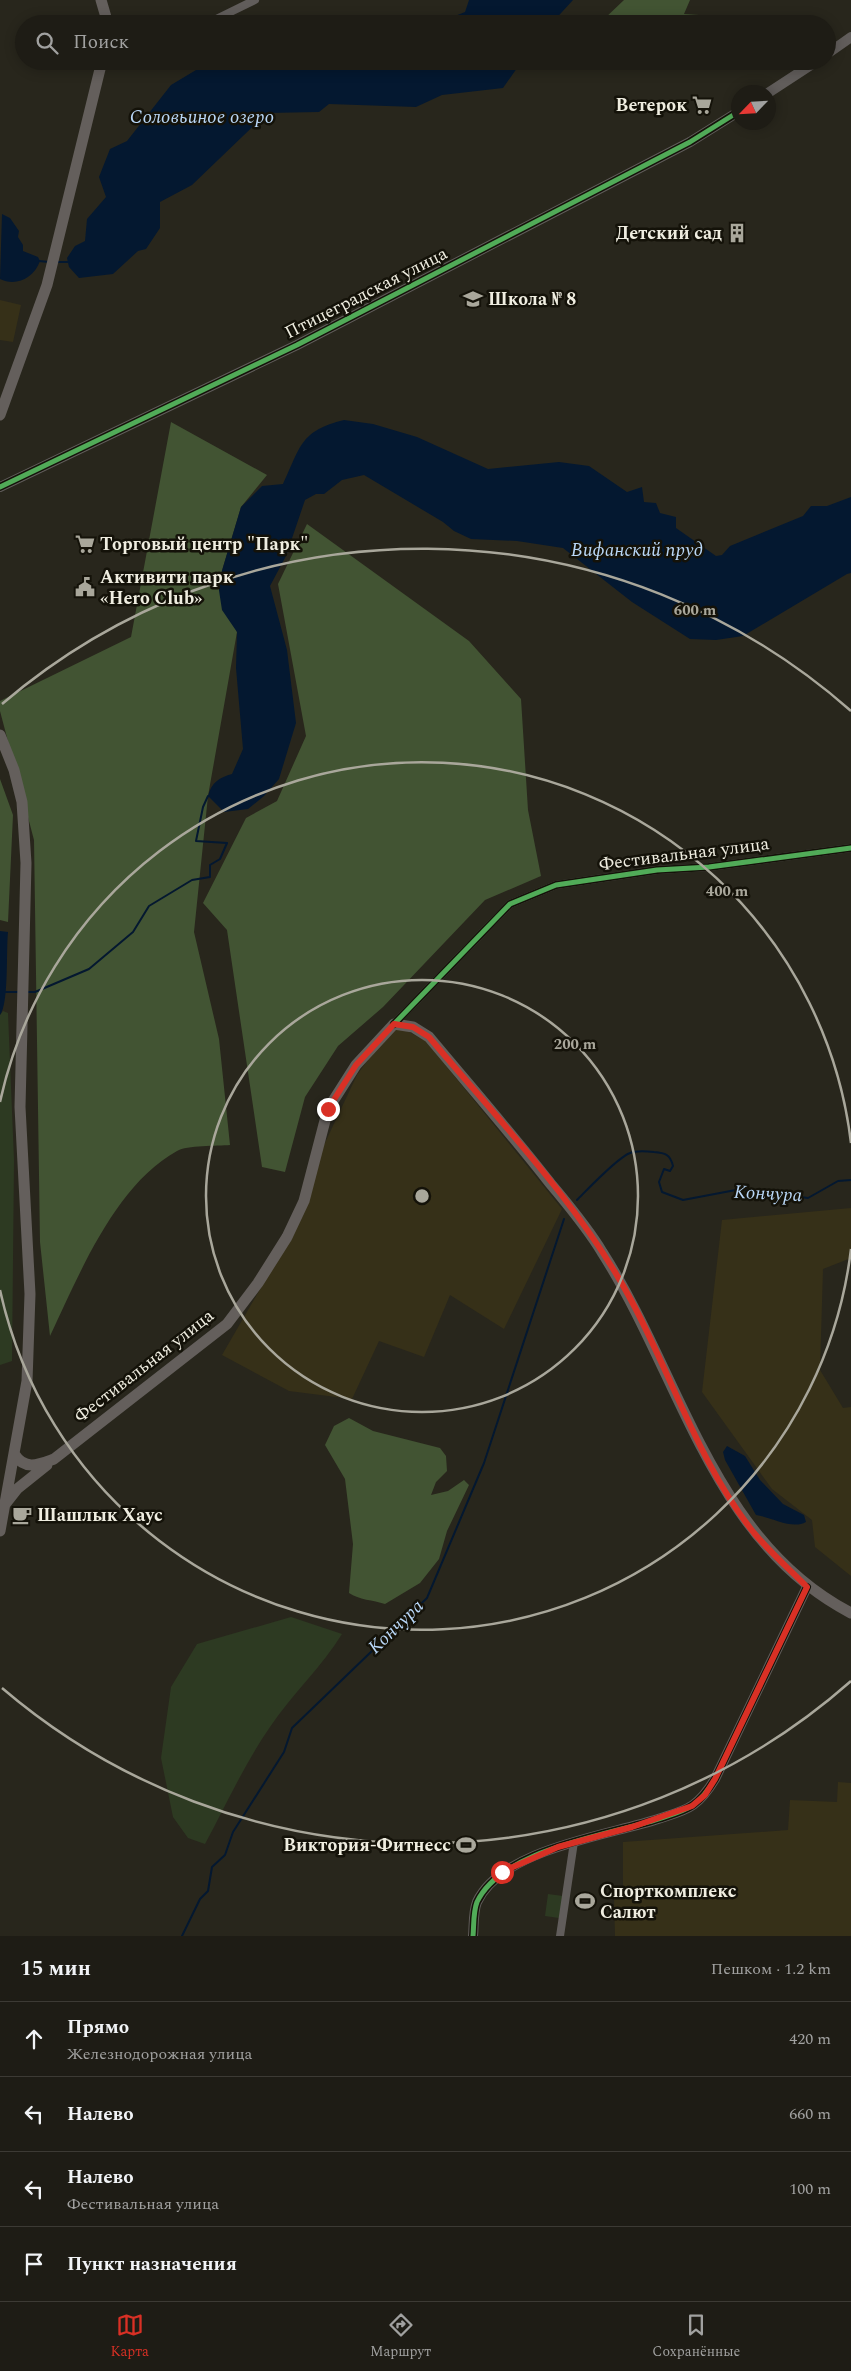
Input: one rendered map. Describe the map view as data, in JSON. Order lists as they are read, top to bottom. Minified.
{"streets":{"main road":["Фестивальная улица"],"street":["Птицеградская улица"]},"water":["Соловьиное озеро","Вифанский пруд","Кончура"],"places":{"supermarket":["Ветерок","Торговый центр \"Парк\""],"building":["Детский сад"],"school or university":["Школа № 8"],"public building":["Активити парк «Hero Club»"],"cafe":["Шашлык Хаус"],"sports":["Виктория-Фитнесс","Спорткомплекс Салют"]},"north":"bottom left","page":{"search":"Поиск","heading":["15 мин","Пешком · 1.2 km"],"list":[["Прямо","Железнодорожная улица","420 m"],["Налево","660 m"],["Налево","Фестивальная улица","100 m"],"Пункт назначения"],"nav":["Карта","Маршрут","Сохранённые"]},"rings":["600 m","400 m","200 m"]}
